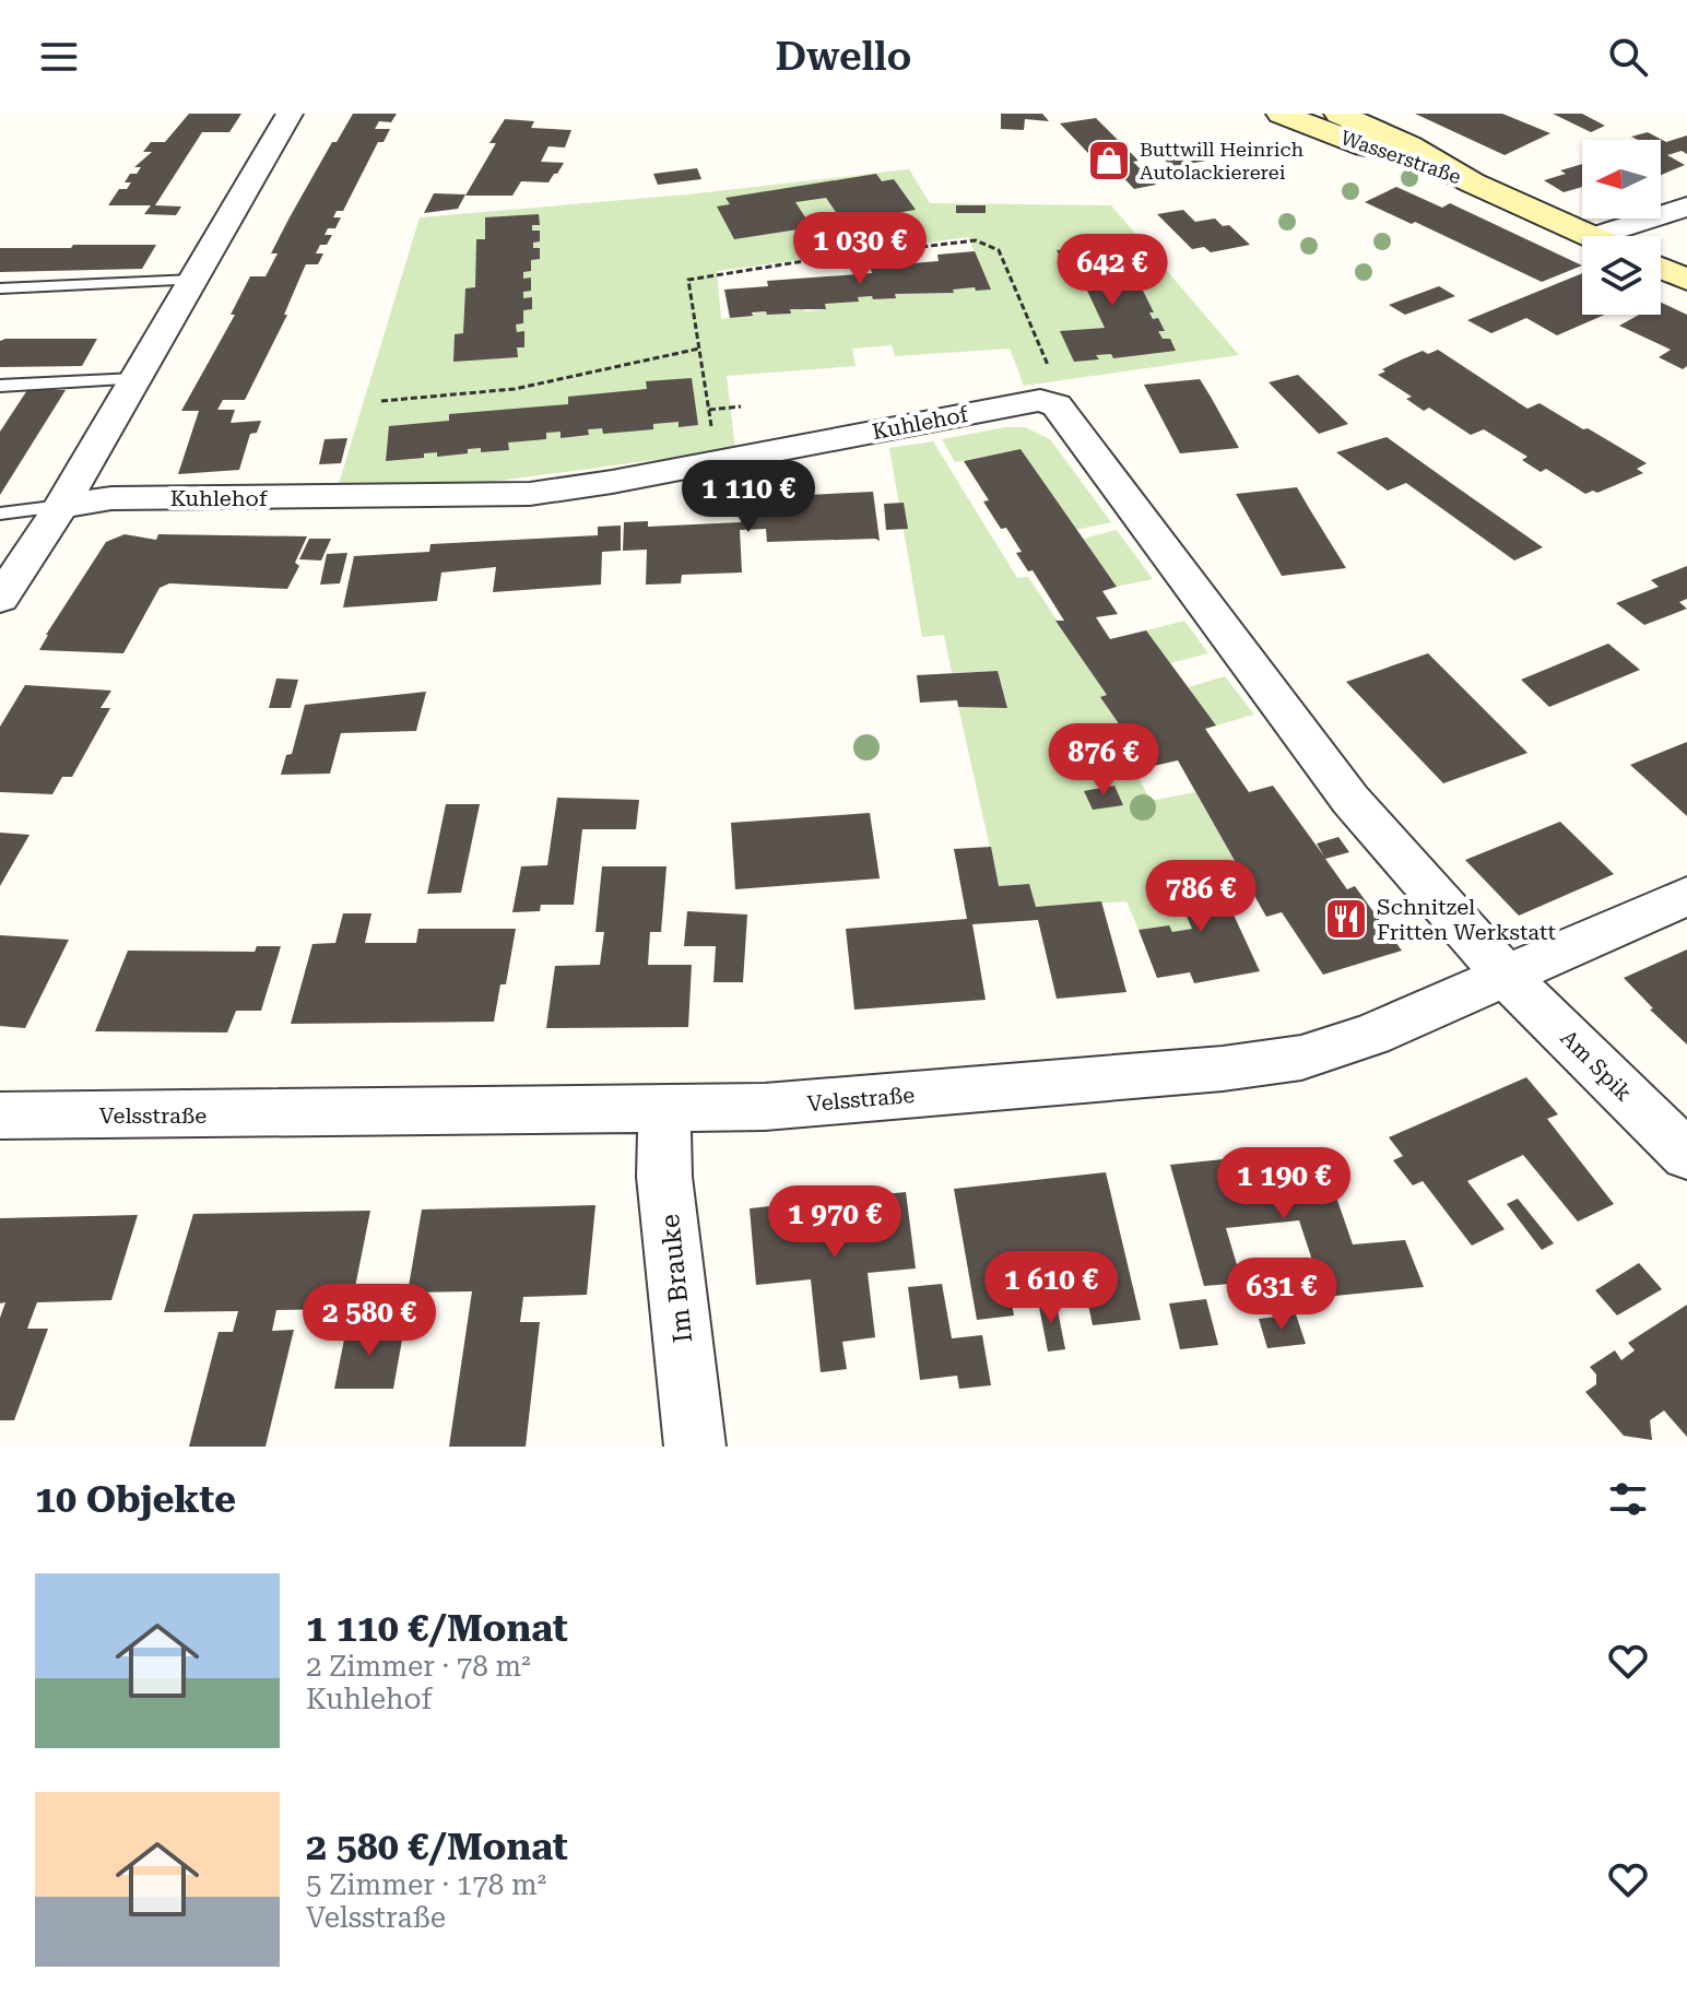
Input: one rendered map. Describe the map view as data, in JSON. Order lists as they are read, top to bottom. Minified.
{"streets":{"main road":["Wasserstraße"],"street":["Kuhlehof","Am Spik","Velsstraße","Im Brauke"]},"crossings":[["Am Spik","Velsstraße"],["Velsstraße","Im Brauke"]],"places":{"shop":["Buttwill Heinrich Autolackiererei"],"restaurant":["Schnitzel Fritten Werkstatt"]},"north":"left","page":{"header":"Dwello","price":["1 030 €","642 €","1 110 €","876 €","786 €","1 190 €","1 970 €","1 610 €","631 €","2 580 €"],"heading":"10 Objekte","list":[{"name":"1 110 €/Monat","note":"2 Zimmer · 78 m² · Kuhlehof"},{"name":"2 580 €/Monat","note":"5 Zimmer · 178 m² · Velsstraße"}]}}
